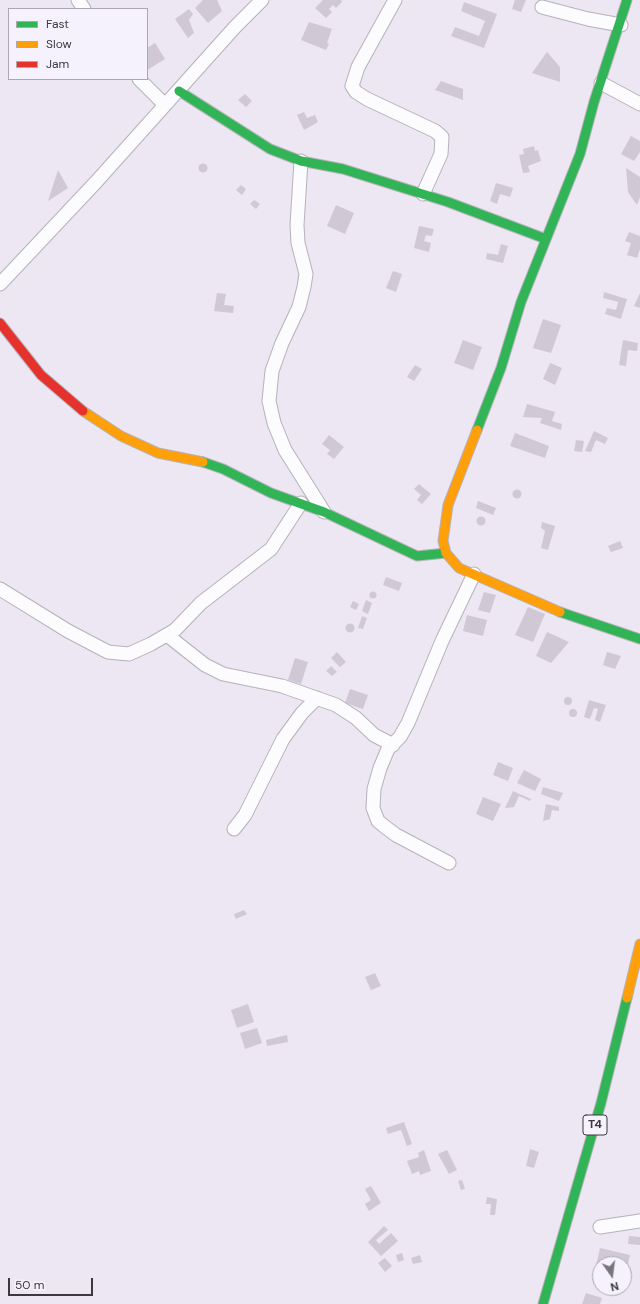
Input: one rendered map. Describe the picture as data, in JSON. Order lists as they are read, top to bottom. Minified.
{"streets":{"main road":["T4"]},"legend":["Fast","Slow","Jam"],"scale_bar":"50 m","north":"bottom"}
